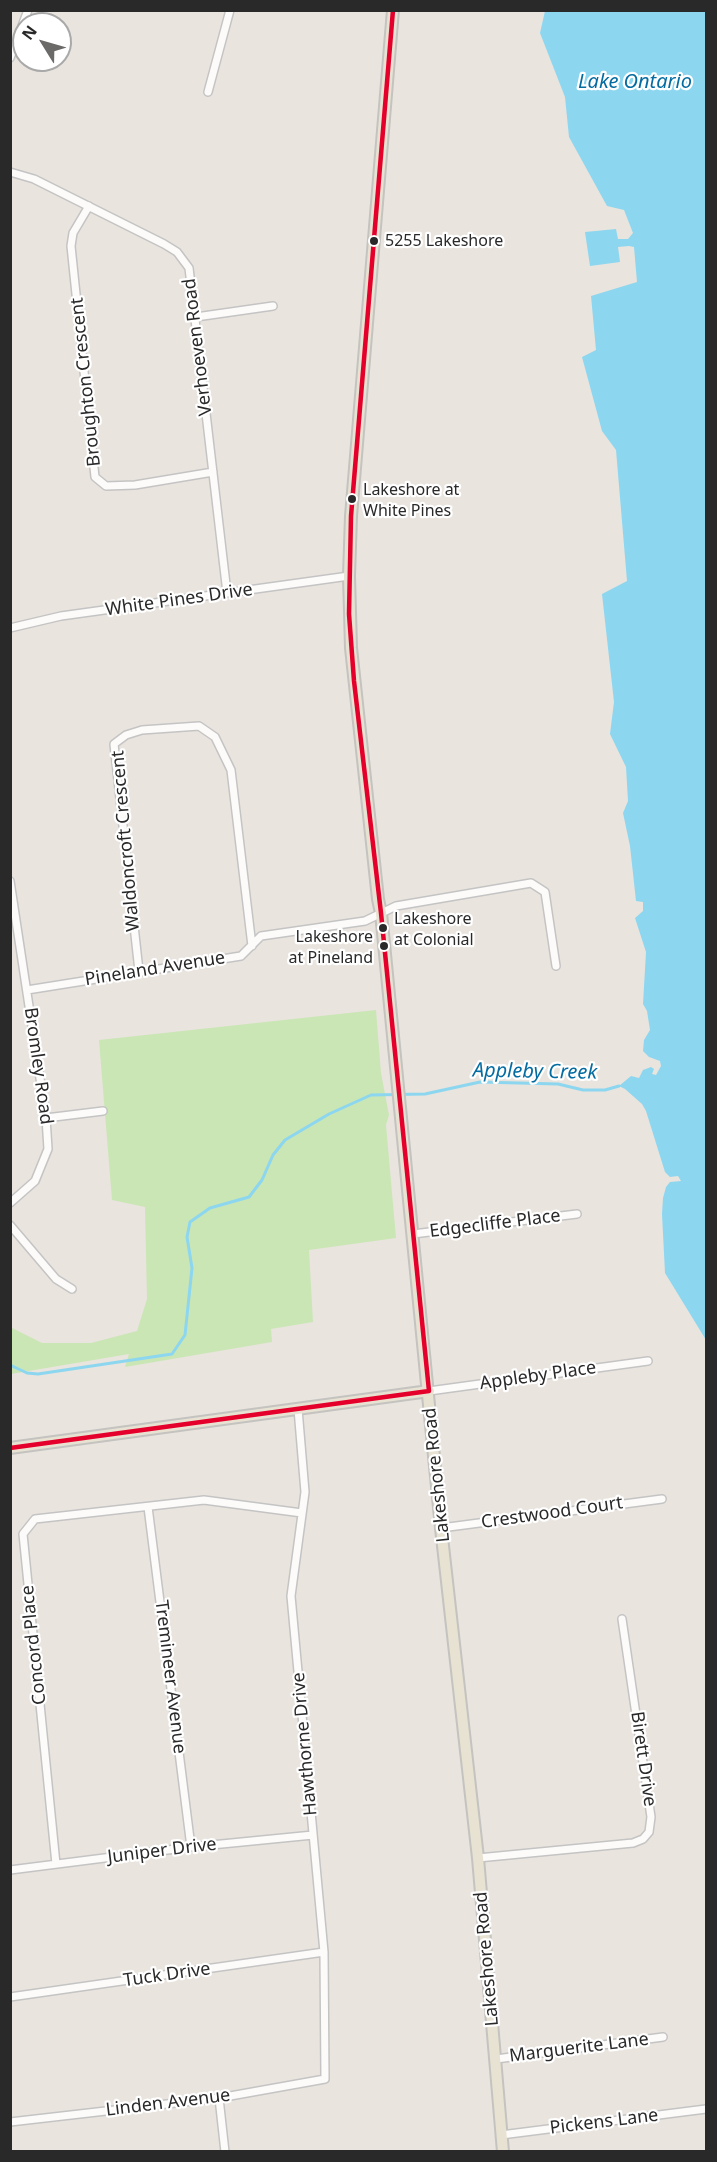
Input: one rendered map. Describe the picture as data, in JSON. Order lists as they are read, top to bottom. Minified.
{"streets":{"main road":["Lakeshore Road"],"street":["Verhoeven Road","Broughton Crescent","White Pines Drive","Waldoncroft Crescent","Pineland Avenue","Bromley Road","Edgecliffe Place","Appleby Place","Crestwood Court","Concord Place","Tremineer Avenue","Hawthorne Drive","Birett Drive","Juniper Drive","Tuck Drive","Marguerite Lane","Linden Avenue","Pickens Lane"]},"crossings":[["Verhoeven Road","Broughton Crescent"],["Verhoeven Road","White Pines Drive"],["White Pines Drive","Lakeshore Road"],["Waldoncroft Crescent","Pineland Avenue"],["Pineland Avenue","Bromley Road"],["Pineland Avenue","Lakeshore Road"],["Edgecliffe Place","Lakeshore Road"],["Appleby Place","Lakeshore Road"],["Lakeshore Road","Crestwood Court"],["Lakeshore Road","Birett Drive"],["Lakeshore Road","Marguerite Lane"],["Lakeshore Road","Pickens Lane"],["Concord Place","Tremineer Avenue"],["Concord Place","Hawthorne Drive"],["Concord Place","Juniper Drive"],["Tremineer Avenue","Juniper Drive"],["Hawthorne Drive","Juniper Drive"],["Hawthorne Drive","Tuck Drive"],["Hawthorne Drive","Linden Avenue"]],"water":["Lake Ontario","Appleby Creek"],"places":["5255 Lakeshore","Lakeshore at White Pines","Lakeshore at Colonial","Lakeshore at Pineland"],"north":"top left"}
